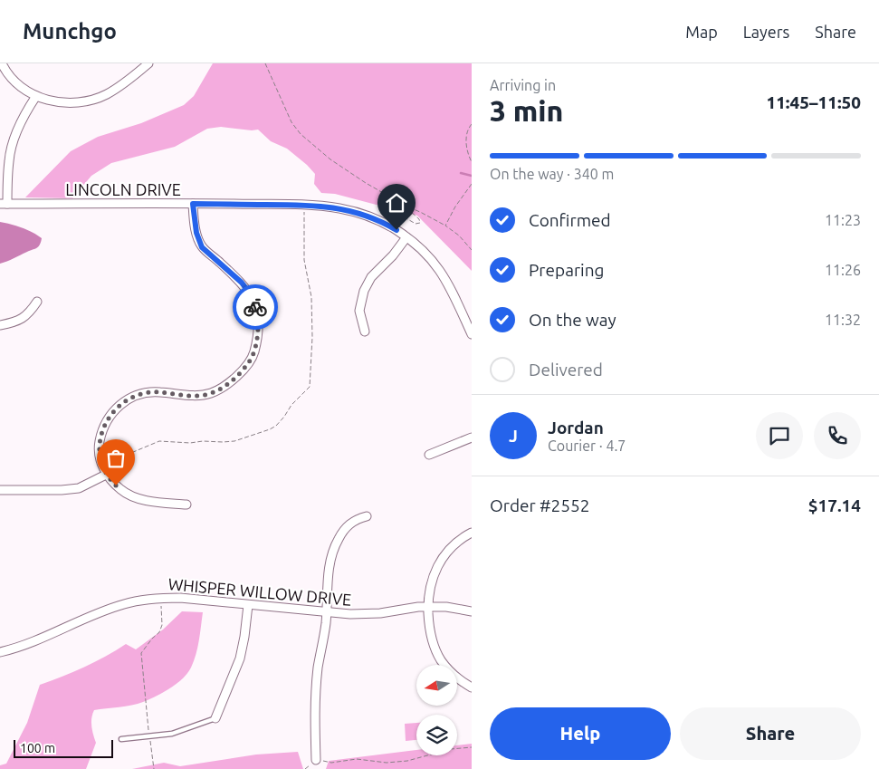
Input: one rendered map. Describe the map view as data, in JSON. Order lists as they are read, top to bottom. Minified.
{"streets":{"street":["LINCOLN DRIVE","WHISPER WILLOW DRIVE"]},"scale_bar":"100 m","north":"left","page":{"header":"Munchgo","nav":["Map","Layers","Share"],"heading":["3 min","Arriving in","11:45–11:50"],"panel":["Jordan","Courier · 4.7","Order #2552","$17.14"],"bar":"On the way · 340 m","list":[["Confirmed","11:23"],["Preparing","11:26"],["On the way","11:32"],"Delivered"],"round":"J","buttons":["Help","Share"],"scale":"100 m"}}
